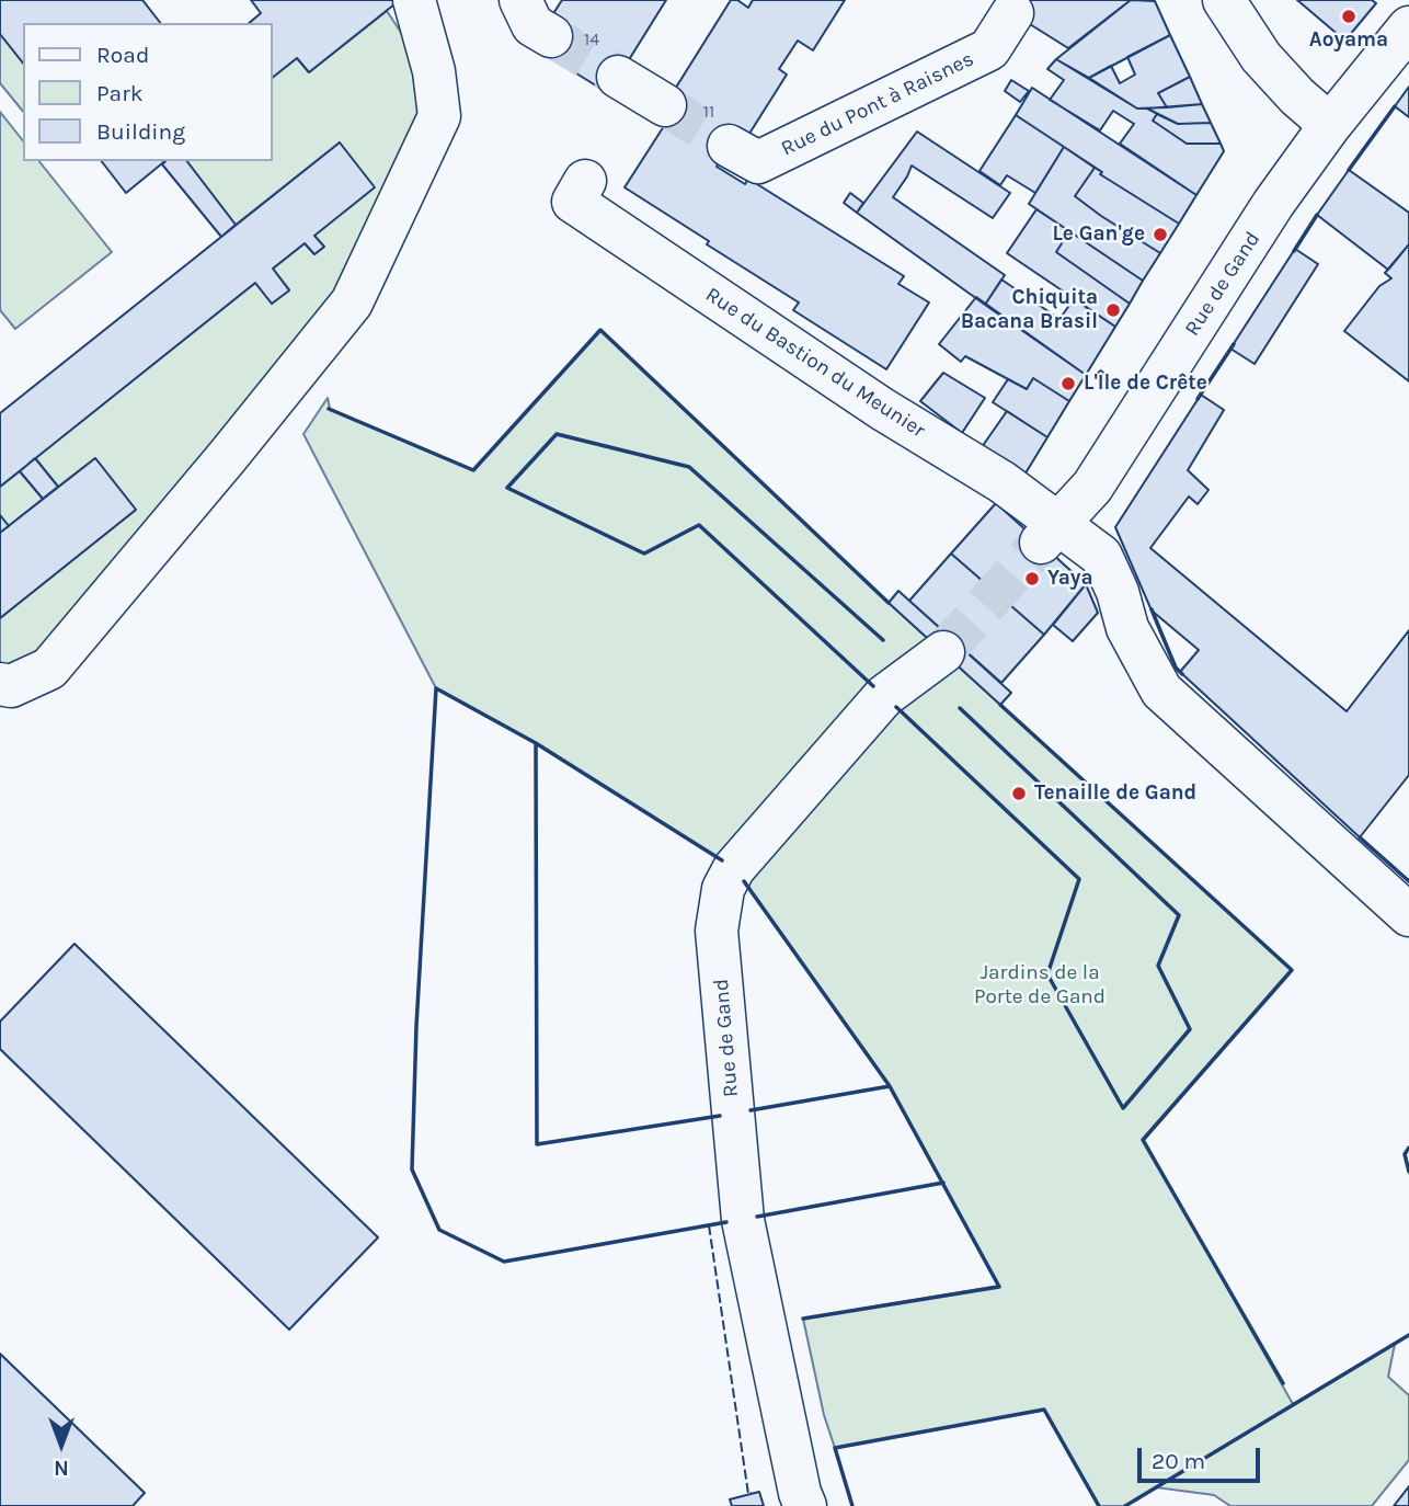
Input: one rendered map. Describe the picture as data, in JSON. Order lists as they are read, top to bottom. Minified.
{"streets":{"street":["Rue du Pont à Raisnes","Rue de Gand","Rue du Bastion du Meunier"]},"crossings":[["Rue de Gand","Rue du Bastion du Meunier"]],"parks":["Jardins de la Porte de Gand"],"places":["Aoyama","Le Gan'ge","Chiquita Bacana Brasil","L'Île de Crête","Yaya","Tenaille de Gand"],"house_numbers":["14","11"],"legend":["Road","Park","Building"],"scale_bar":"20 m","north":"bottom"}
